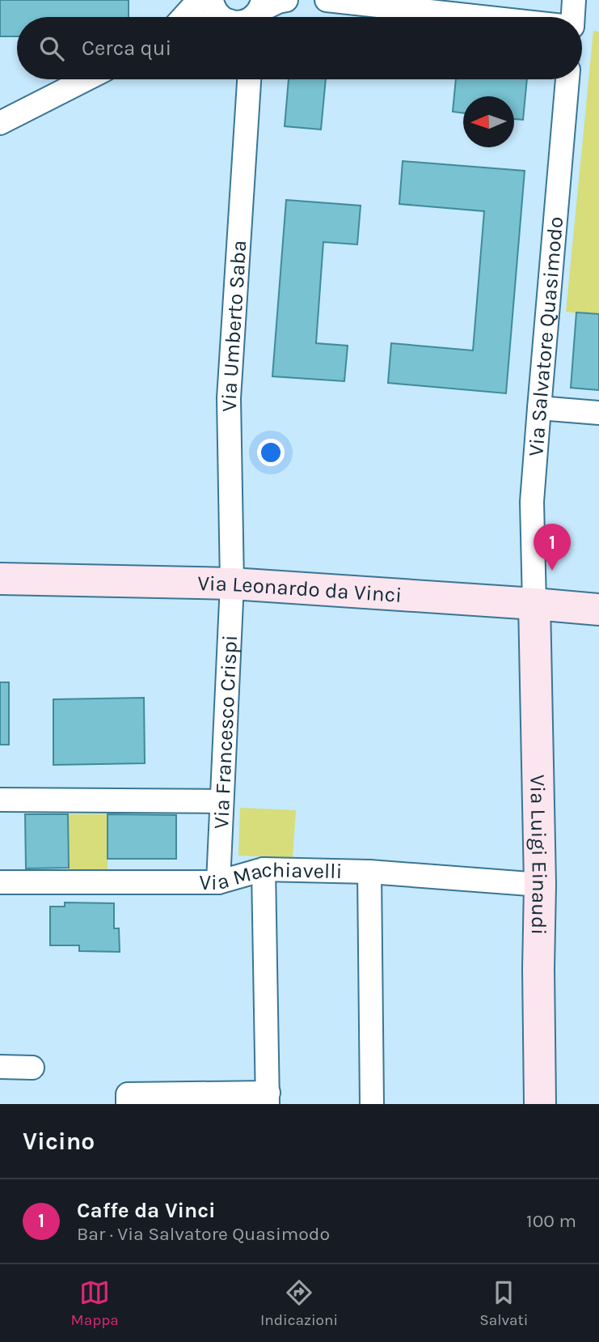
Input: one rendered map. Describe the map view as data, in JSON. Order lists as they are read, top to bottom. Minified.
{"streets":{"street":["Via Umberto Saba","Via Salvatore Quasimodo","Via Leonardo da Vinci","Via Francesco Crispi","Via Luigi Einaudi","Via Machiavelli"]},"crossings":[["Via Umberto Saba","Via Leonardo da Vinci"],["Via Umberto Saba","Via Francesco Crispi"],["Via Salvatore Quasimodo","Via Leonardo da Vinci"],["Via Salvatore Quasimodo","Via Luigi Einaudi"],["Via Leonardo da Vinci","Via Francesco Crispi"],["Via Leonardo da Vinci","Via Luigi Einaudi"],["Via Francesco Crispi","Via Machiavelli"],["Via Luigi Einaudi","Via Machiavelli"]],"north":"left","page":{"search":"Cerca qui","pins":"1","heading":"Vicino","list":[{"mark":"1","name":"Caffe da Vinci","note":"Bar · Via Salvatore Quasimodo","value":"100 m"}],"nav":["Mappa","Indicazioni","Salvati"]}}
